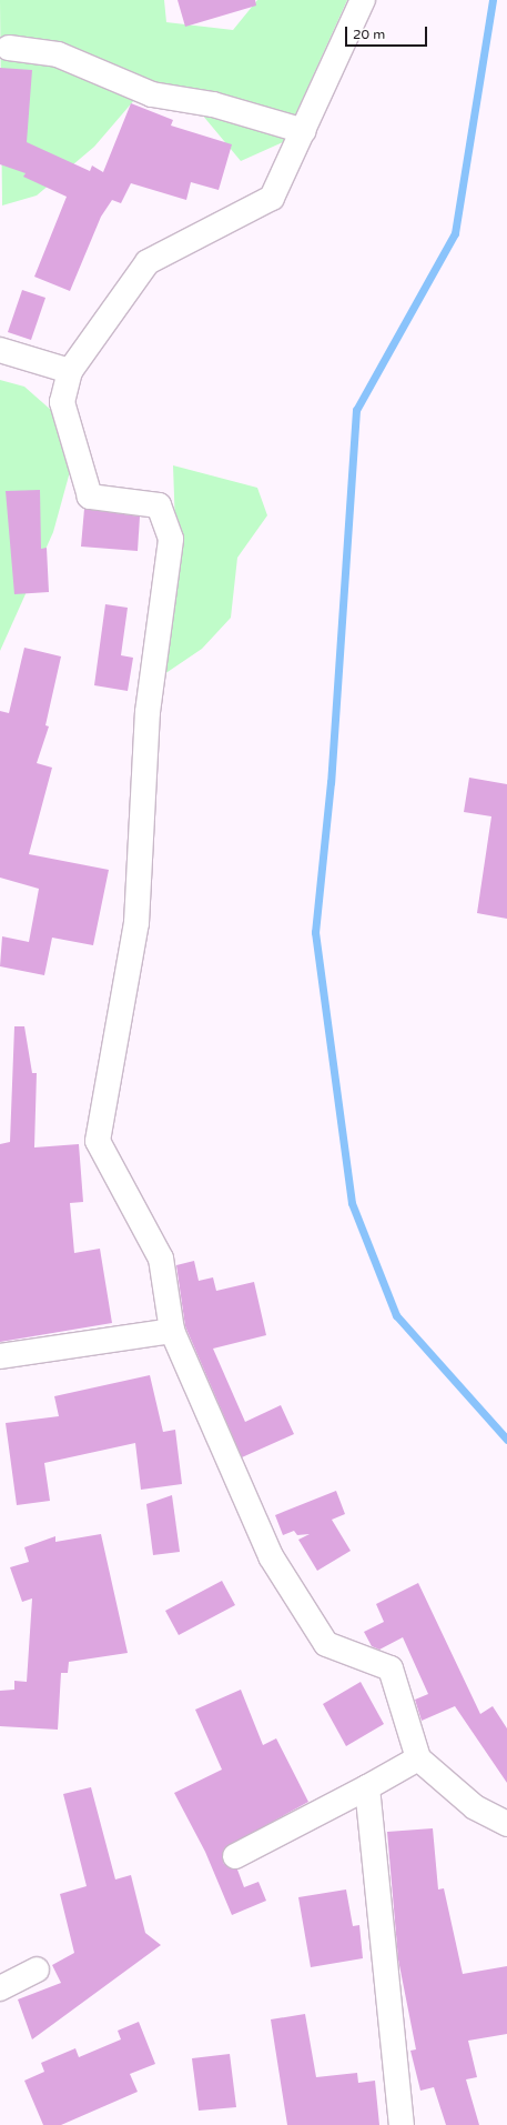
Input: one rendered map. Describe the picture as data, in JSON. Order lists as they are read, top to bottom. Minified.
{"scale_bar":"20 m"}
